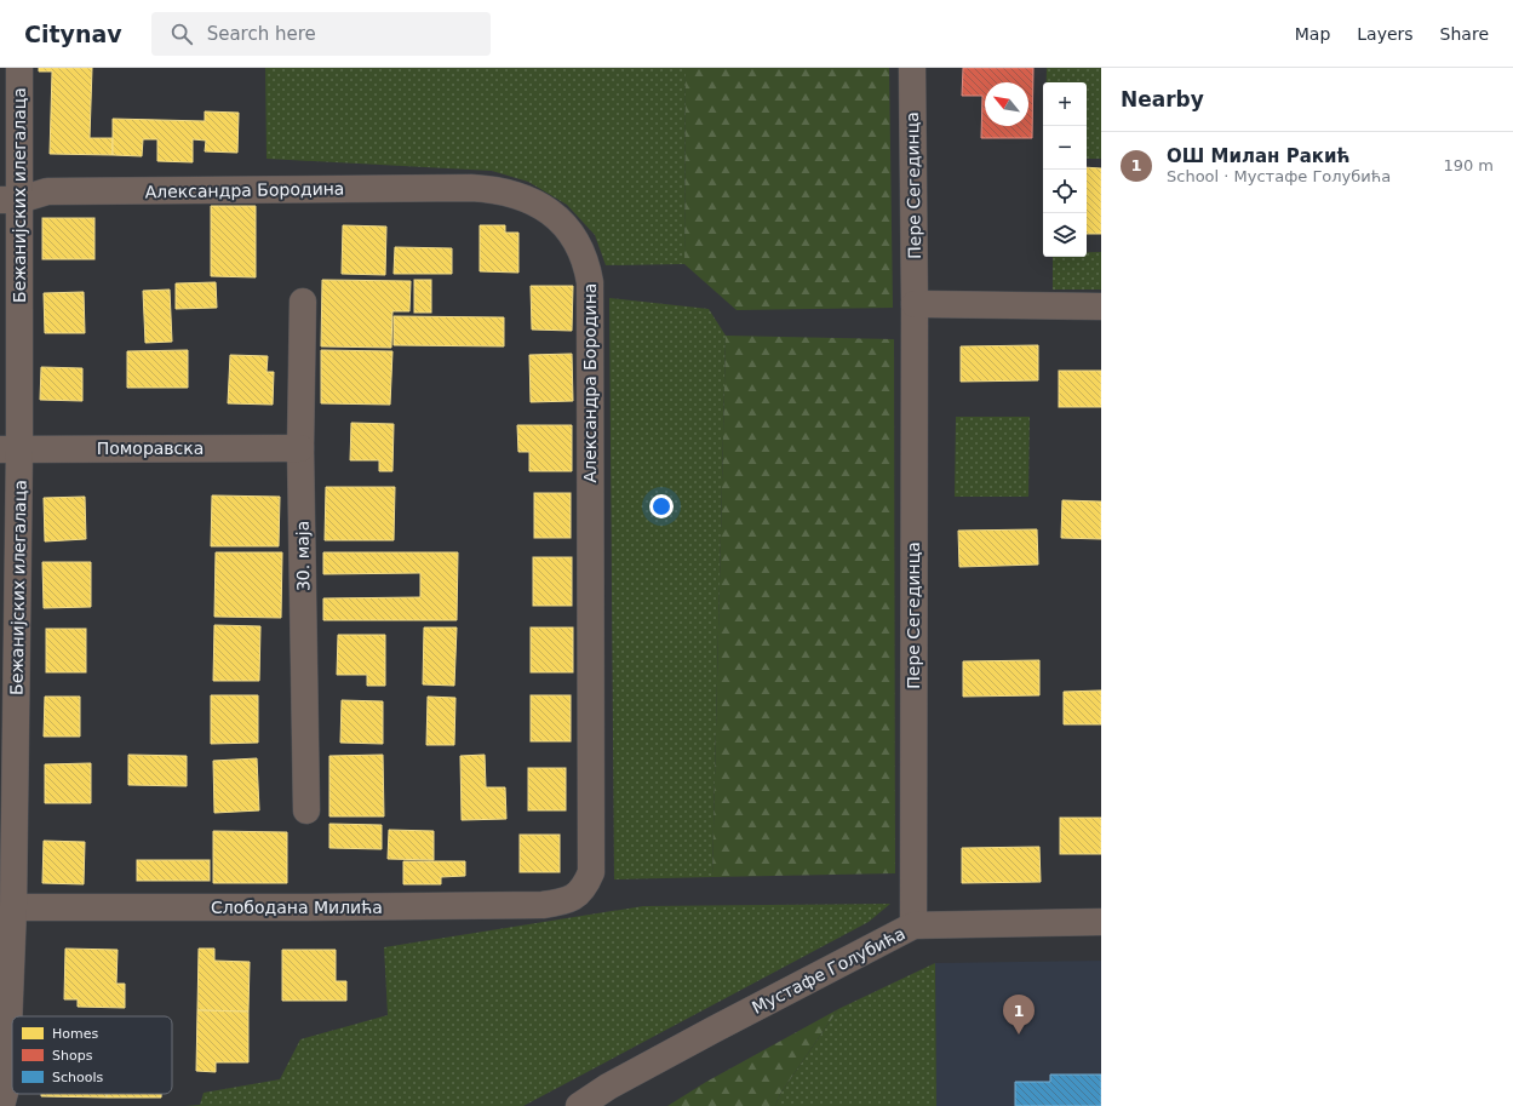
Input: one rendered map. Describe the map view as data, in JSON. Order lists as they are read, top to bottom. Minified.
{"streets":{"street":["Пере Сегединца","Александра Бородина","Бежанијских илегалаца","Поморавска","30. маја","Слободана Милића","Мустафе Голубића"]},"crossings":[["Пере Сегединца","Мустафе Голубића"],["Александра Бородина","Бежанијских илегалаца"],["Александра Бородина","Слободана Милића"],["Бежанијских илегалаца","Поморавска"],["Бежанијских илегалаца","Слободана Милића"],["Поморавска","30. маја"]],"legend":["Homes","Shops","Schools"],"north":"top left","page":{"header":"Citynav","search":"Search here","nav":["Map","Layers","Share"],"heading":"Nearby","map_buttons":["+","−"],"list":[{"mark":"1","name":"ОШ Милан Ракић","note":"School · Мустафе Голубића","value":"190 m"}],"pins":"1"}}
